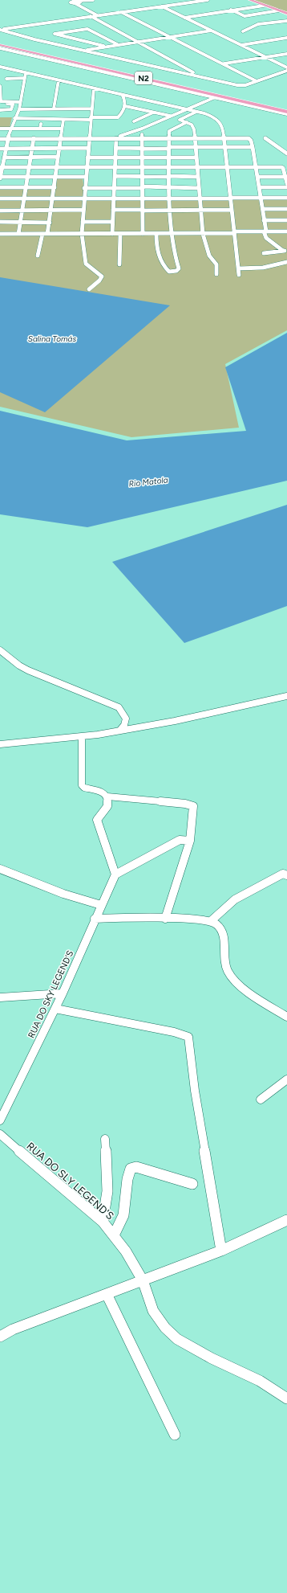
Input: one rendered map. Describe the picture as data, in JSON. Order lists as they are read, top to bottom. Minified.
{"streets":{"main road":["N2"],"street":["RUA DO SKY LEGEND'S","RUA DO SLY LEGEND'S"]},"water":["Salina Tomás","Rio Matola"]}
